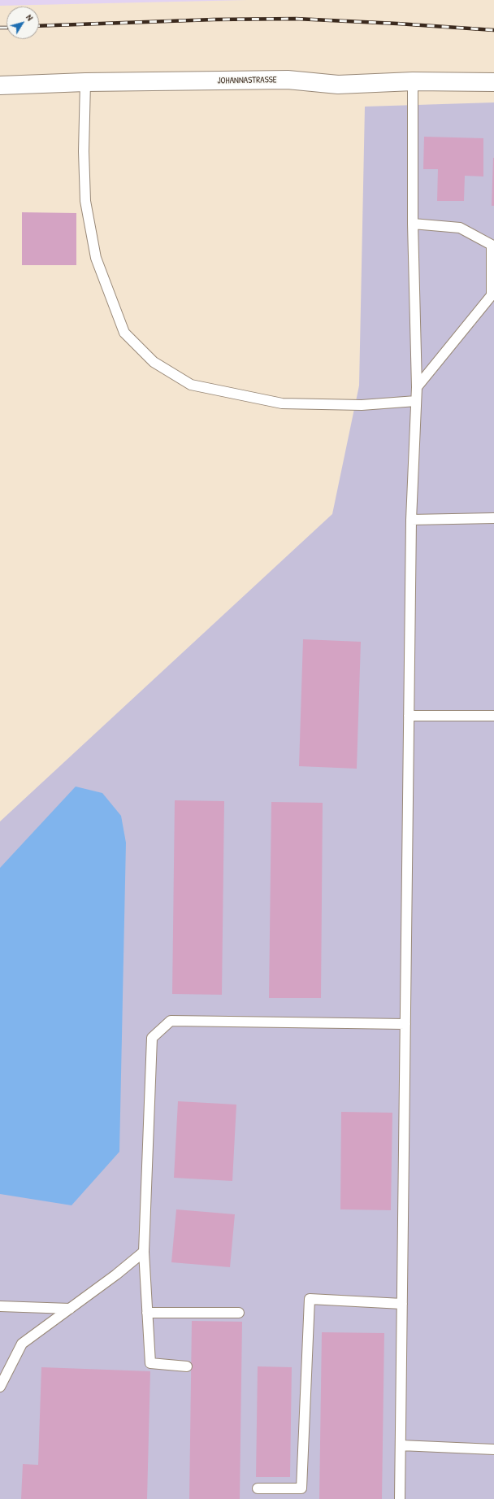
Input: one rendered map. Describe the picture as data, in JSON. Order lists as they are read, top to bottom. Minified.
{"streets":{"street":["JOHANNASTRASSE"]},"north":"top right"}
